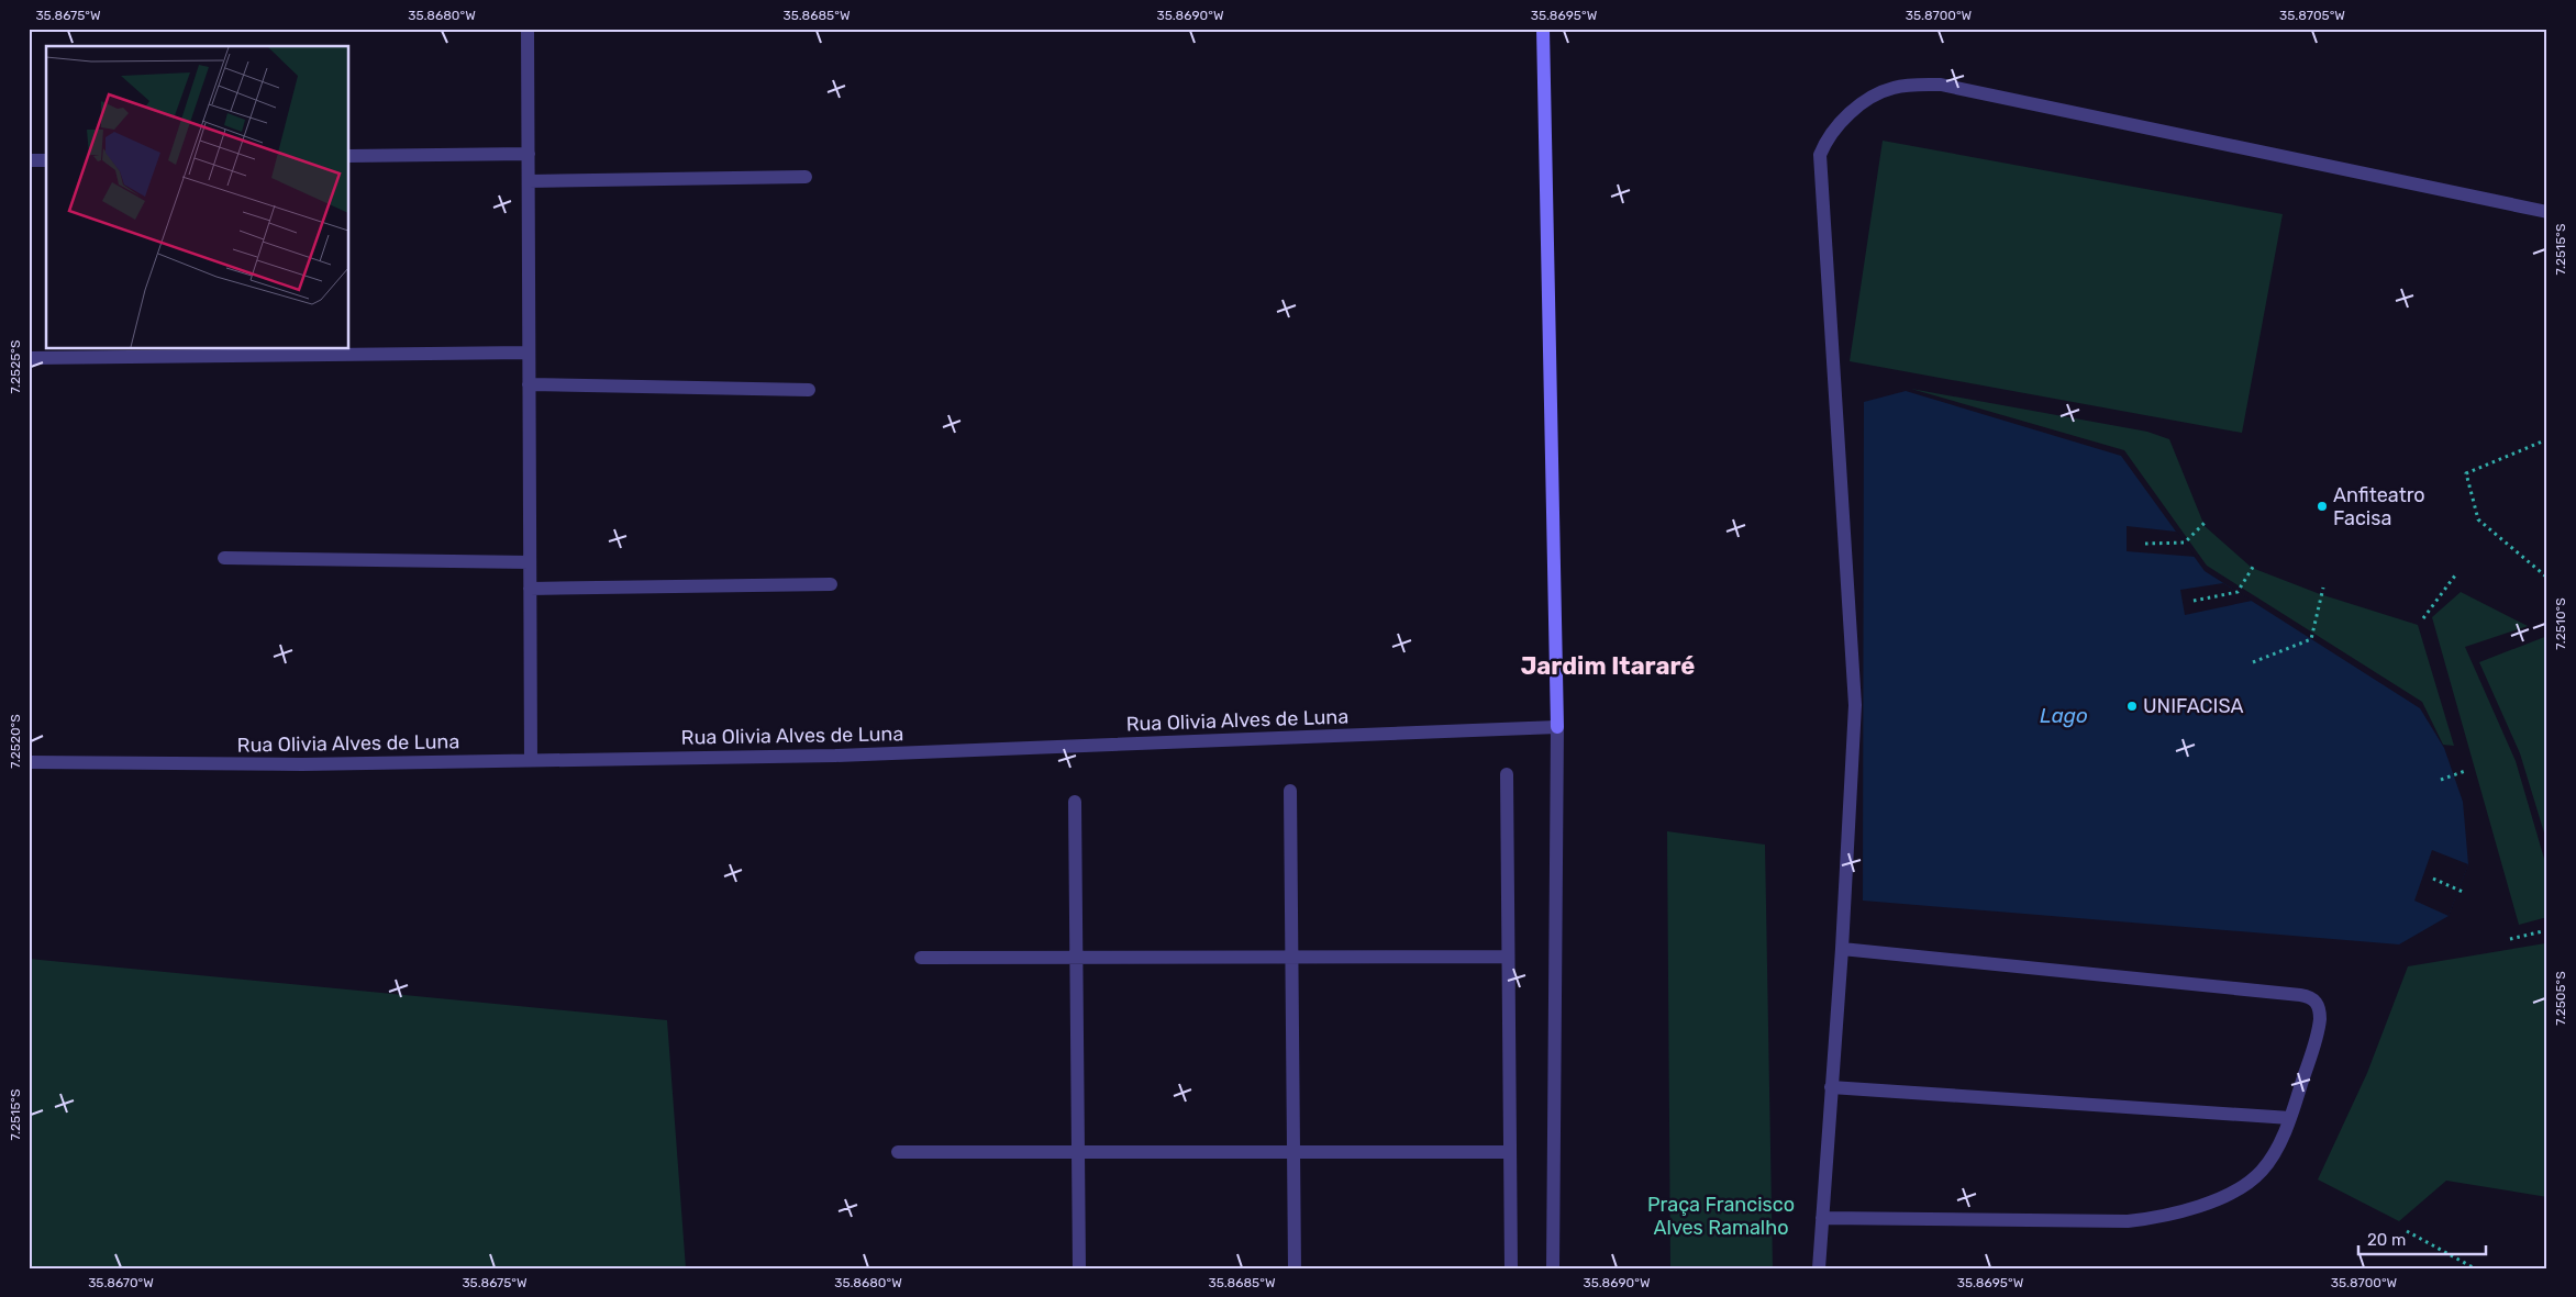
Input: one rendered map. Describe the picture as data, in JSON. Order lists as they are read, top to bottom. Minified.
{"streets":{"street":["Rua Olivia Alves de Luna"]},"districts":["Jardim Itararé"],"water":["Lago"],"parks":["Praça Francisco Alves Ramalho"],"places":["Anfiteatro Facisa","UNIFACISA"],"scale_bar":"20 m","coordinates":["35.8675°W","35.8680°W","35.8685°W","35.8690°W","35.8695°W","35.8700°W","35.8705°W","7.2515°S","7.2525°S","7.2510°S","7.2520°S","7.2505°S","35.8670°W"]}
